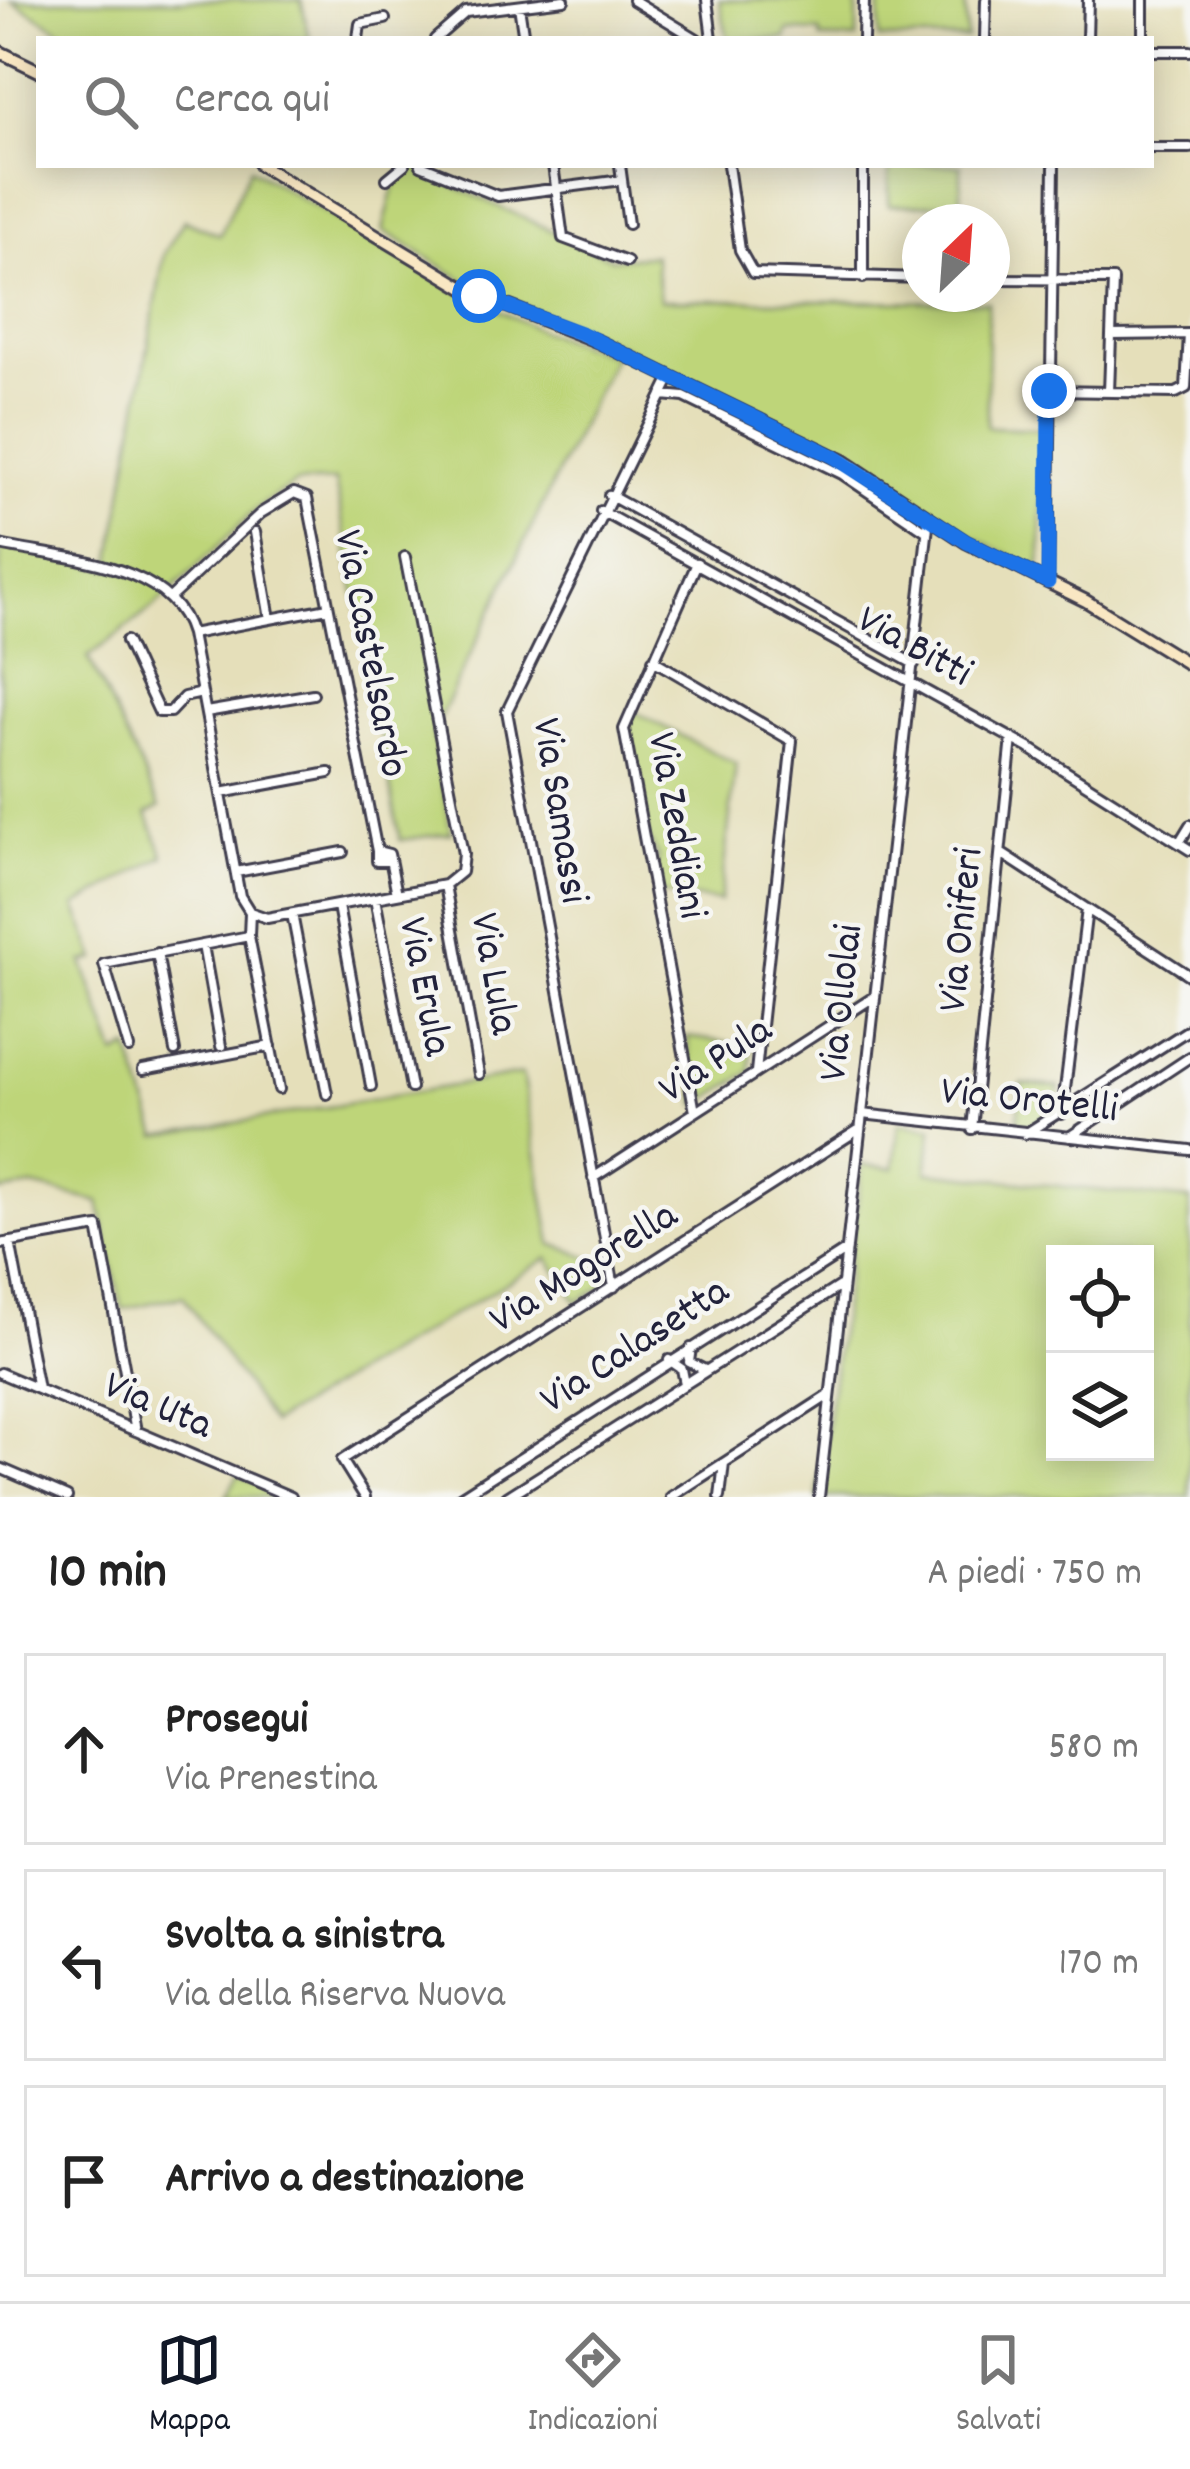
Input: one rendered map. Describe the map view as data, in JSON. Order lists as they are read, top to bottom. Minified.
{"streets":{"street":["Via Bitti","Via Castelsardo","Via Samassi","Via Zeddiani","Via Oniferi","Via Lula","Via Erula","Via Ollolai","Via Pula","Via Orotelli","Via Mogorella","Via Calasetta","Via Uta"]},"crossings":[["Via Bitti","Via Samassi"],["Via Bitti","Via Zeddiani"],["Via Bitti","Via Oniferi"],["Via Bitti","Via Ollolai"],["Via Samassi","Via Pula"],["Via Samassi","Via Mogorella"],["Via Zeddiani","Via Pula"],["Via Oniferi","Via Orotelli"],["Via Ollolai","Via Pula"],["Via Ollolai","Via Orotelli"],["Via Ollolai","Via Mogorella"],["Via Ollolai","Via Calasetta"]],"north":"top right","page":{"search":"Cerca qui","heading":["10 min","A piedi · 750 m"],"list":[["Prosegui","Via Prenestina","580 m"],["Svolta a sinistra","Via della Riserva Nuova","170 m"],"Arrivo a destinazione"],"nav":["Mappa","Indicazioni","Salvati"]}}
